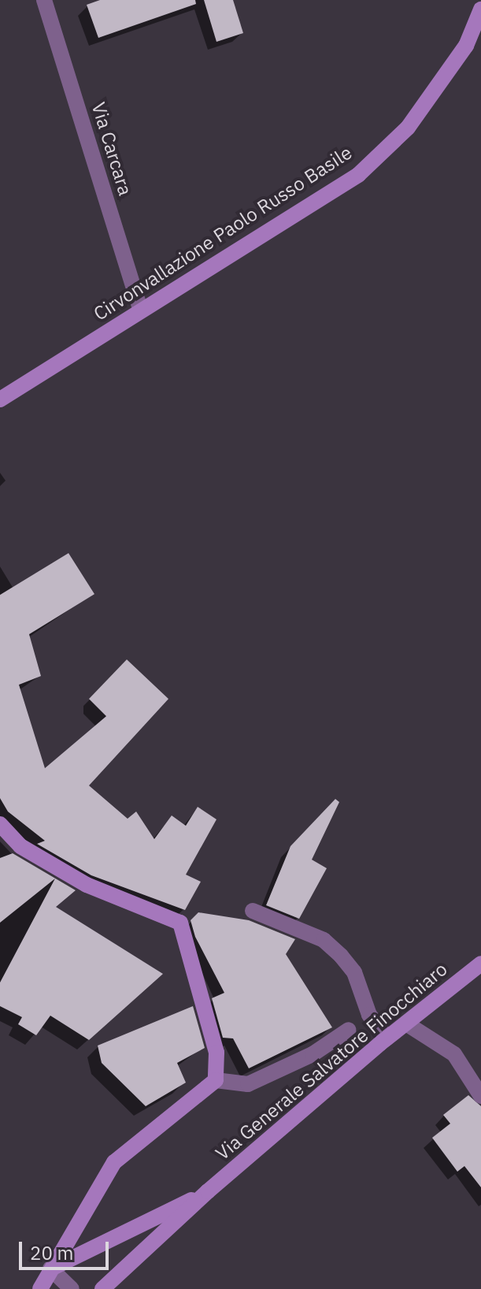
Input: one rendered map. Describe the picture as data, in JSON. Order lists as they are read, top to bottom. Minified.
{"streets":{"street":["Via Carcara","Cirvonvallazione Paolo Russo Basile","Via Generale Salvatore Finocchiaro"]},"crossings":[["Via Carcara","Cirvonvallazione Paolo Russo Basile"]],"scale_bar":"20 m"}
